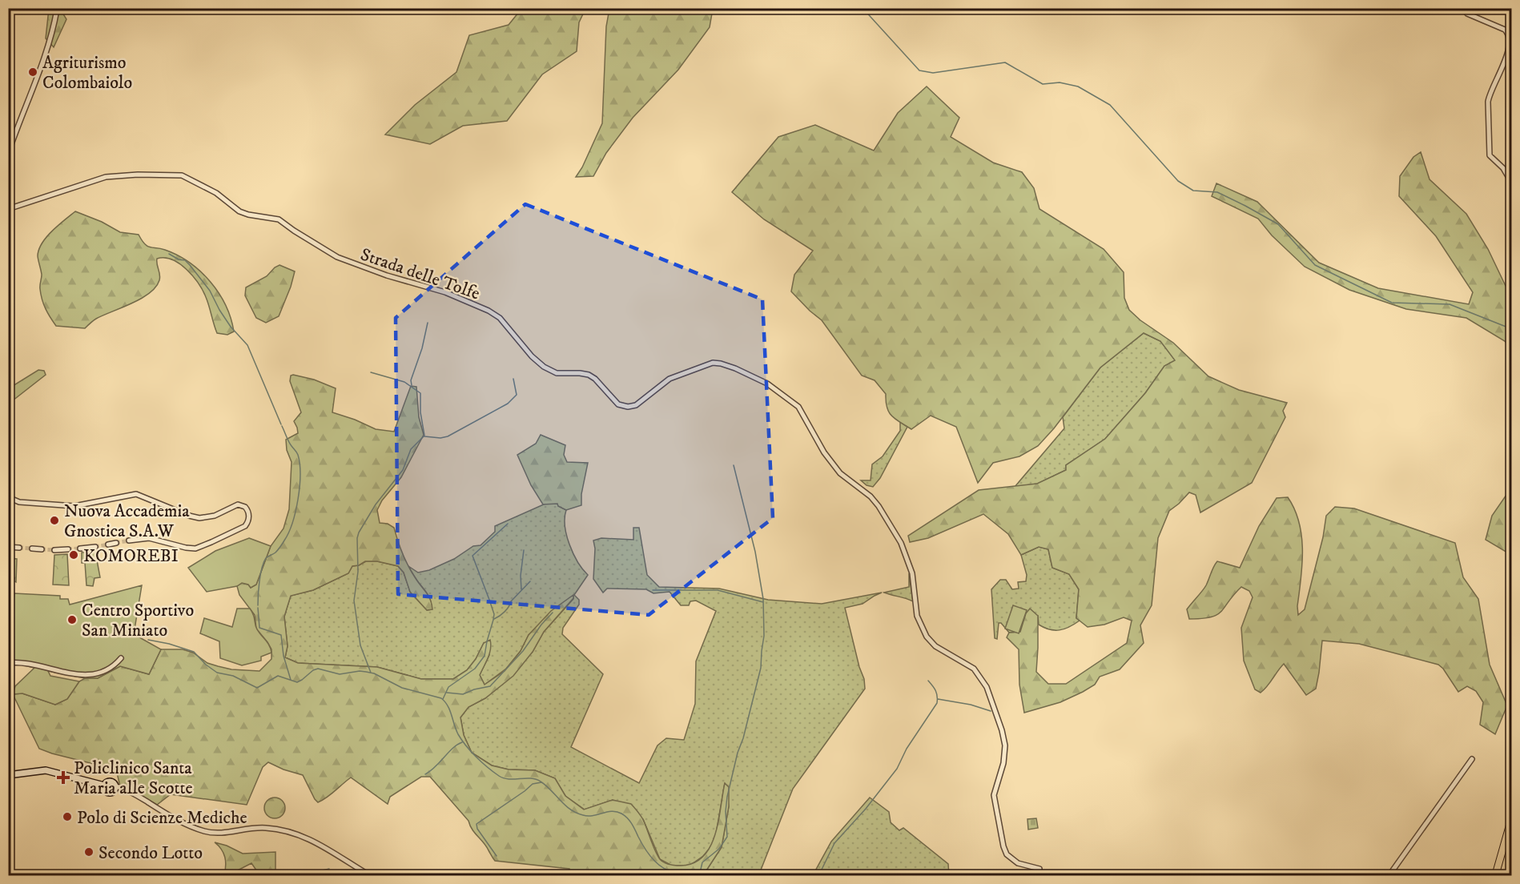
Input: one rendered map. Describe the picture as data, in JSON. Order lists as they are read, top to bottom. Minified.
{"streets":{"street":["Strada delle Tolfe"]},"places":{"other":["Agriturismo Colombaiolo","Nuova Accademia Gnostica S.A.W","KOMOREBI","Centro Sportivo San Miniato","Polo di Scienze Mediche","Secondo Lotto"],"health":["Policlinico Santa Maria alle Scotte"]}}
